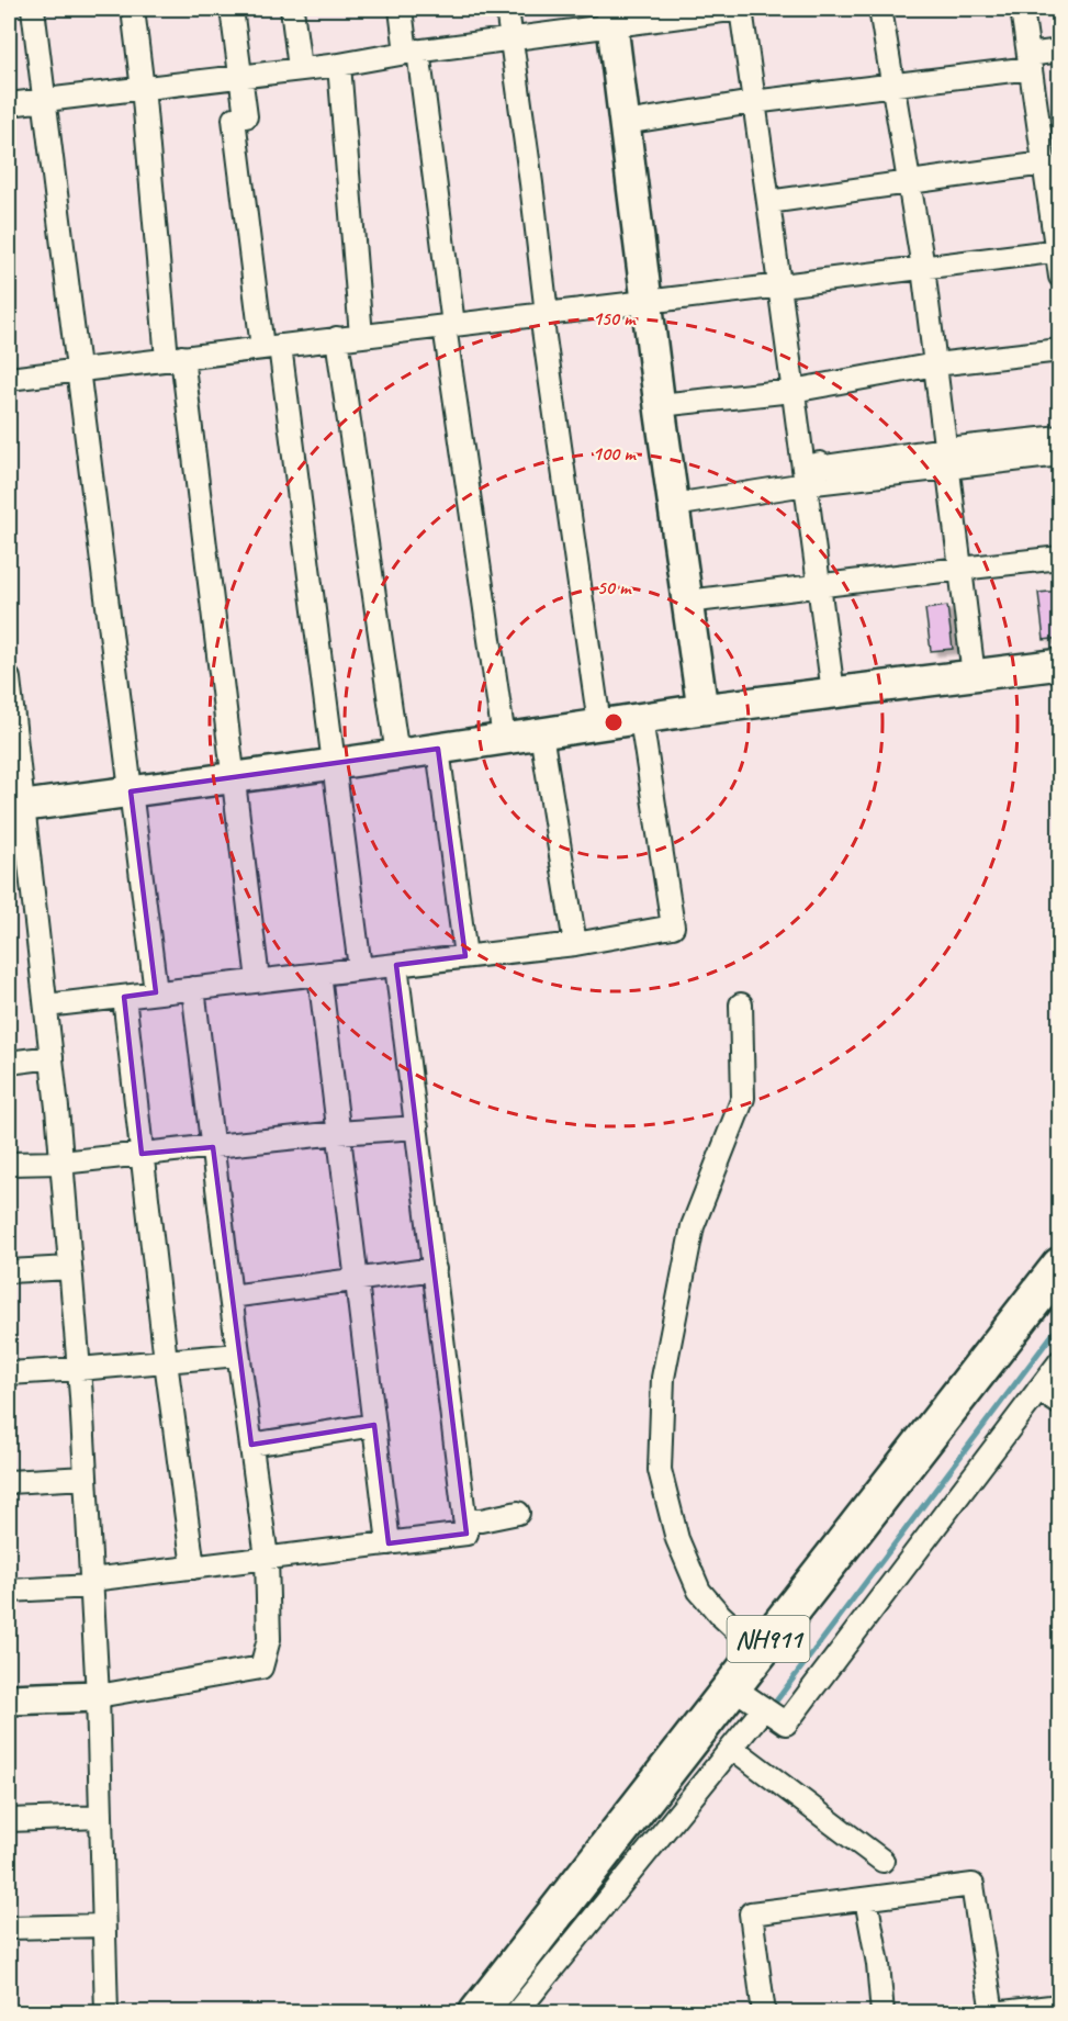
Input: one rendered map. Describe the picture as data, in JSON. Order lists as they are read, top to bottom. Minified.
{"streets":{"highway":["NH911"]},"rings":["150 m","100 m","50 m"]}
